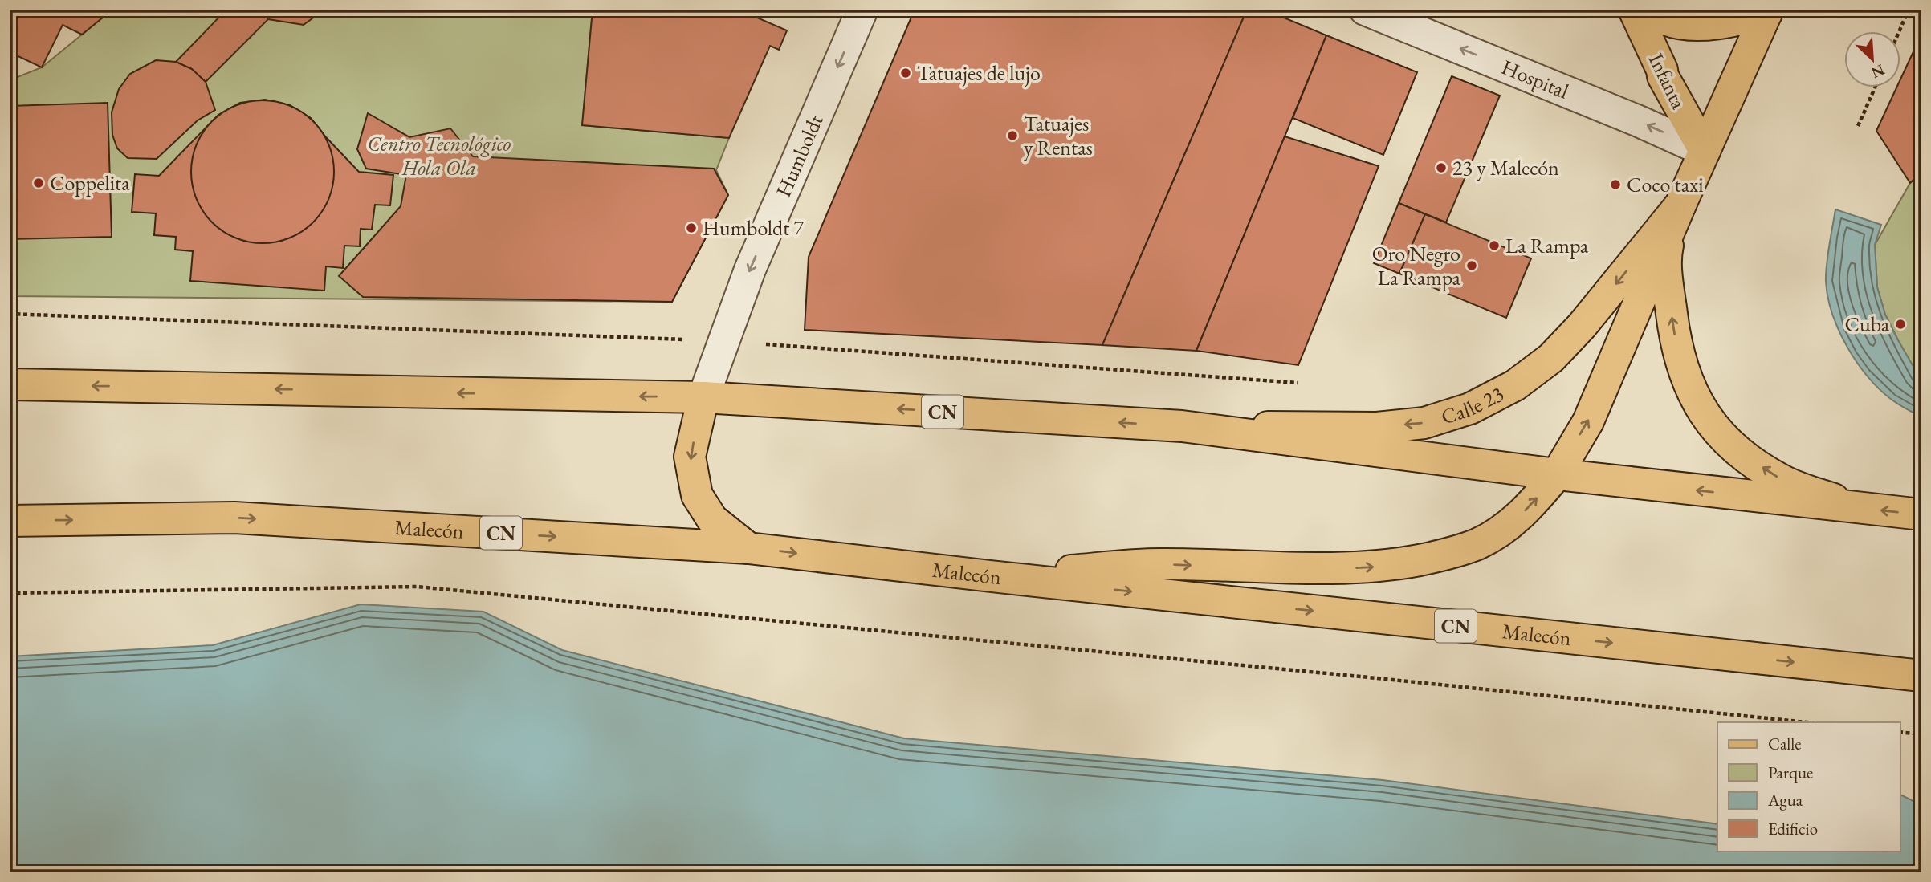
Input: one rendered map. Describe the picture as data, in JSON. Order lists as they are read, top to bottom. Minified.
{"streets":{"main road":["Infanta","Calle 23","CN","Malecón"],"street":["Hospital","Humboldt"]},"crossings":[["Hospital","Infanta"],["Hospital","Calle 23"],["Infanta","Calle 23"],["Humboldt","CN"],["Calle 23","CN"],["Calle 23","Malecón"]],"one_way":["Hospital","Humboldt"],"parks":["Centro Tecnológico Hola Ola"],"places":["Tatuajes de lujo","Tatuajes y Rentas","23 y Malecón","Coppelita","Coco taxi","Humboldt 7","La Rampa","Oro Negro La Rampa","Cuba"],"legend":["Calle","Parque","Agua","Edificio"],"north":"bottom right"}
